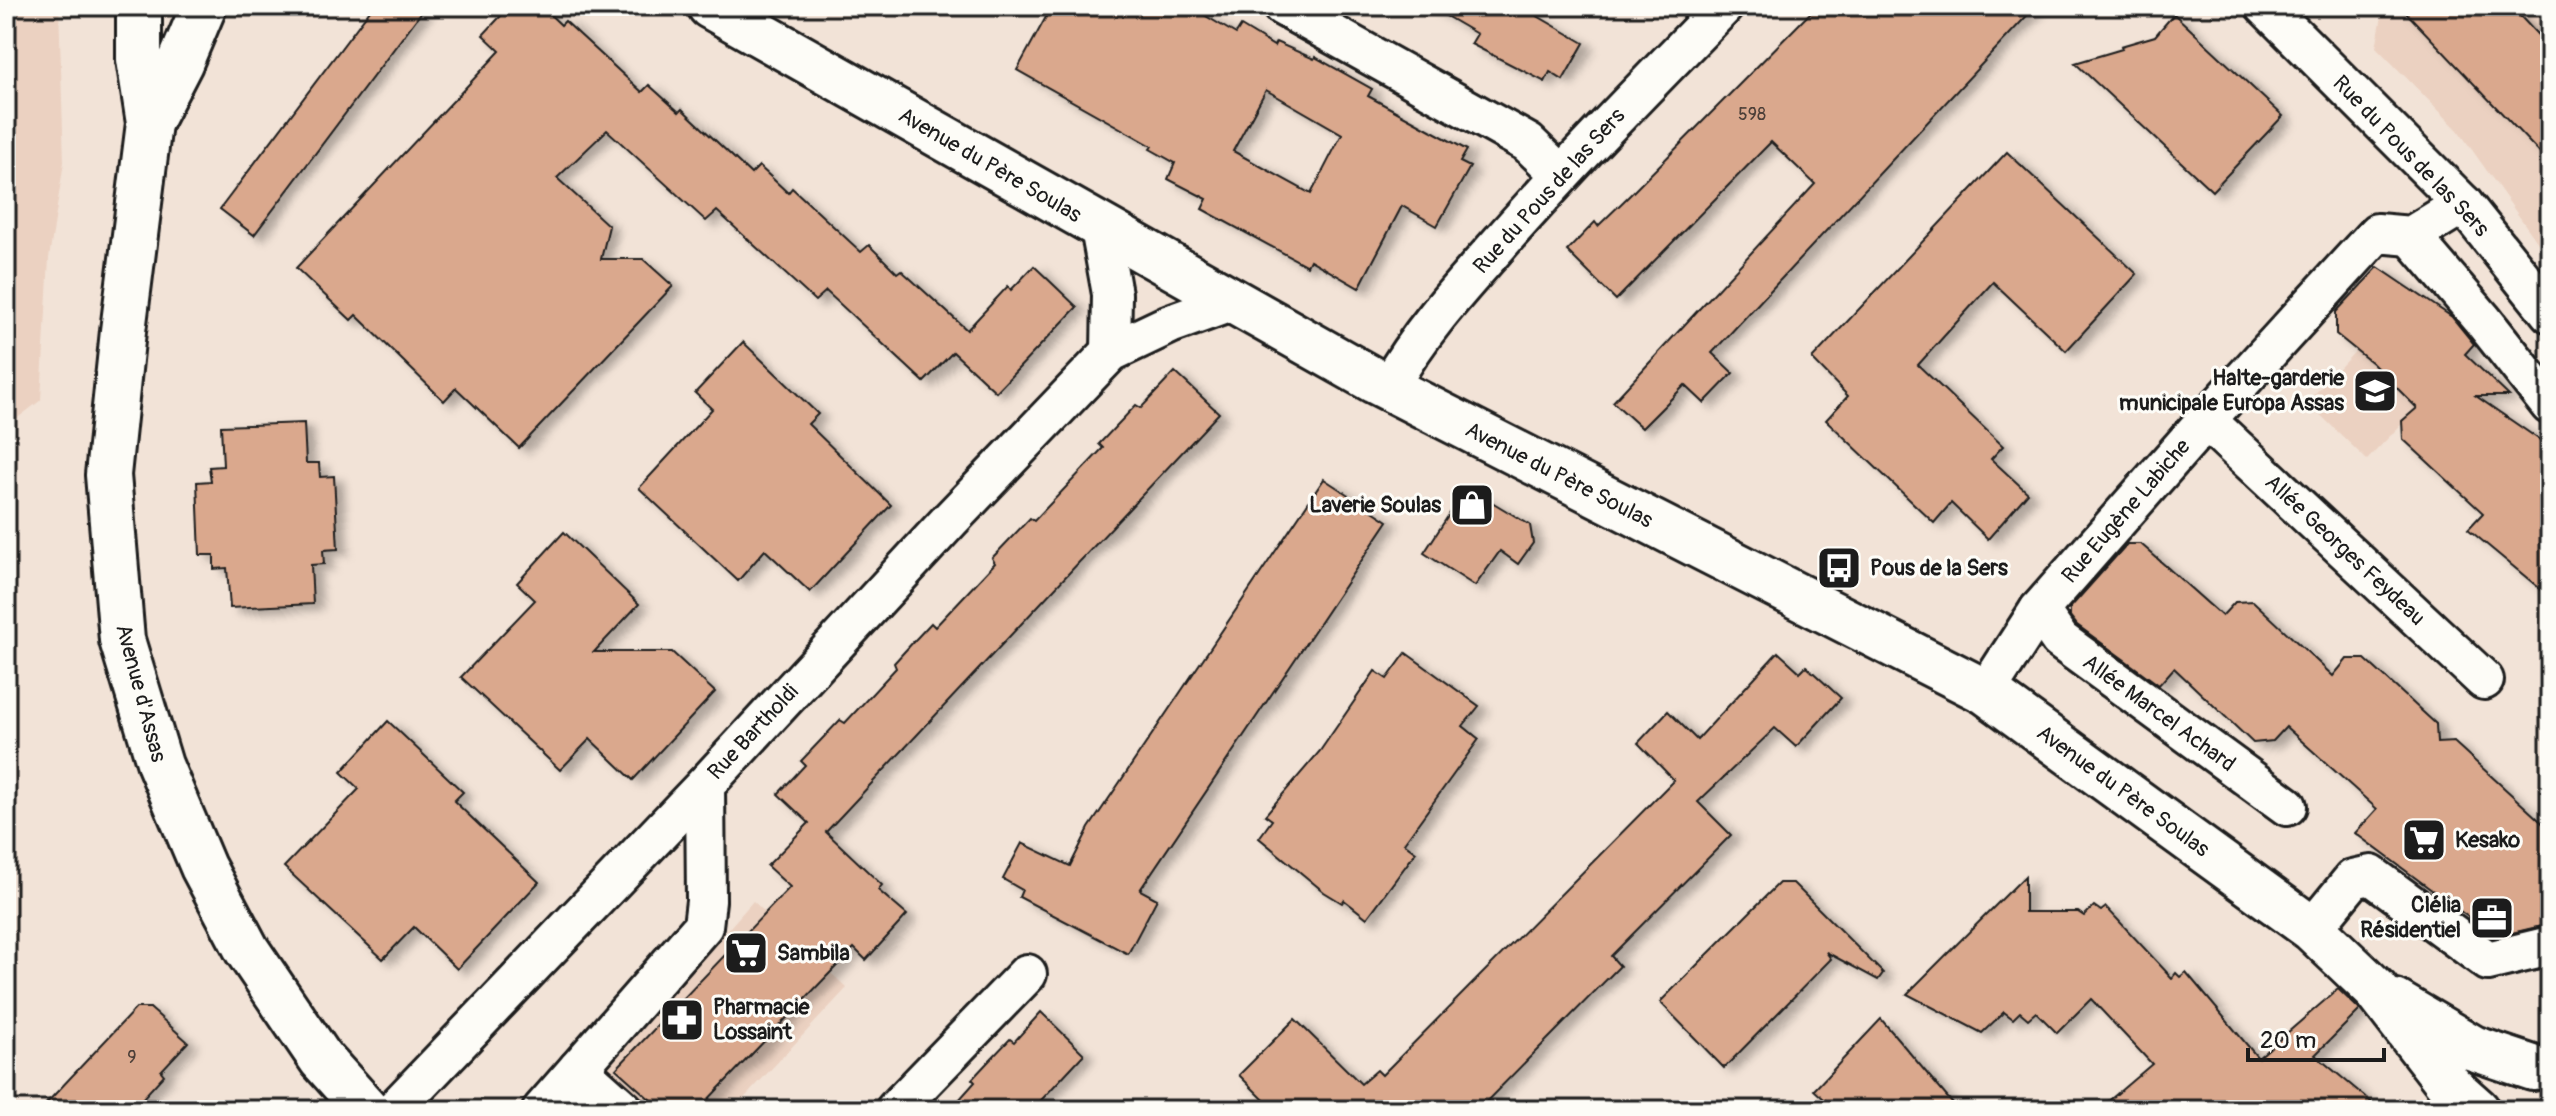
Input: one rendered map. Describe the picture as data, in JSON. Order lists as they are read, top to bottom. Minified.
{"streets":{"main road":["Avenue du Père Soulas","Avenue d'Assas"],"street":["Rue du Pous de las Sers","Rue Eugène Labiche","Allée Georges Feydeau","Allée Marcel Achard","Rue Bartholdi"]},"crossings":[["Rue du Pous de las Sers","Avenue du Père Soulas"],["Rue du Pous de las Sers","Rue Eugène Labiche"],["Avenue du Père Soulas","Rue Eugène Labiche"],["Avenue du Père Soulas","Rue Bartholdi"],["Rue Eugène Labiche","Allée Georges Feydeau"],["Rue Eugène Labiche","Allée Marcel Achard"]],"places":{"school or university":["Halte-garderie municipale Europa Assas"],"shop":["Laverie Soulas"],"bus stop":["Pous de la Sers"],"supermarket":["Kesako","Sambila"],"office":["Clélia Résidentiel"],"pharmacy":["Pharmacie Lossaint"]},"house_numbers":["598","9"],"scale_bar":"20 m"}
